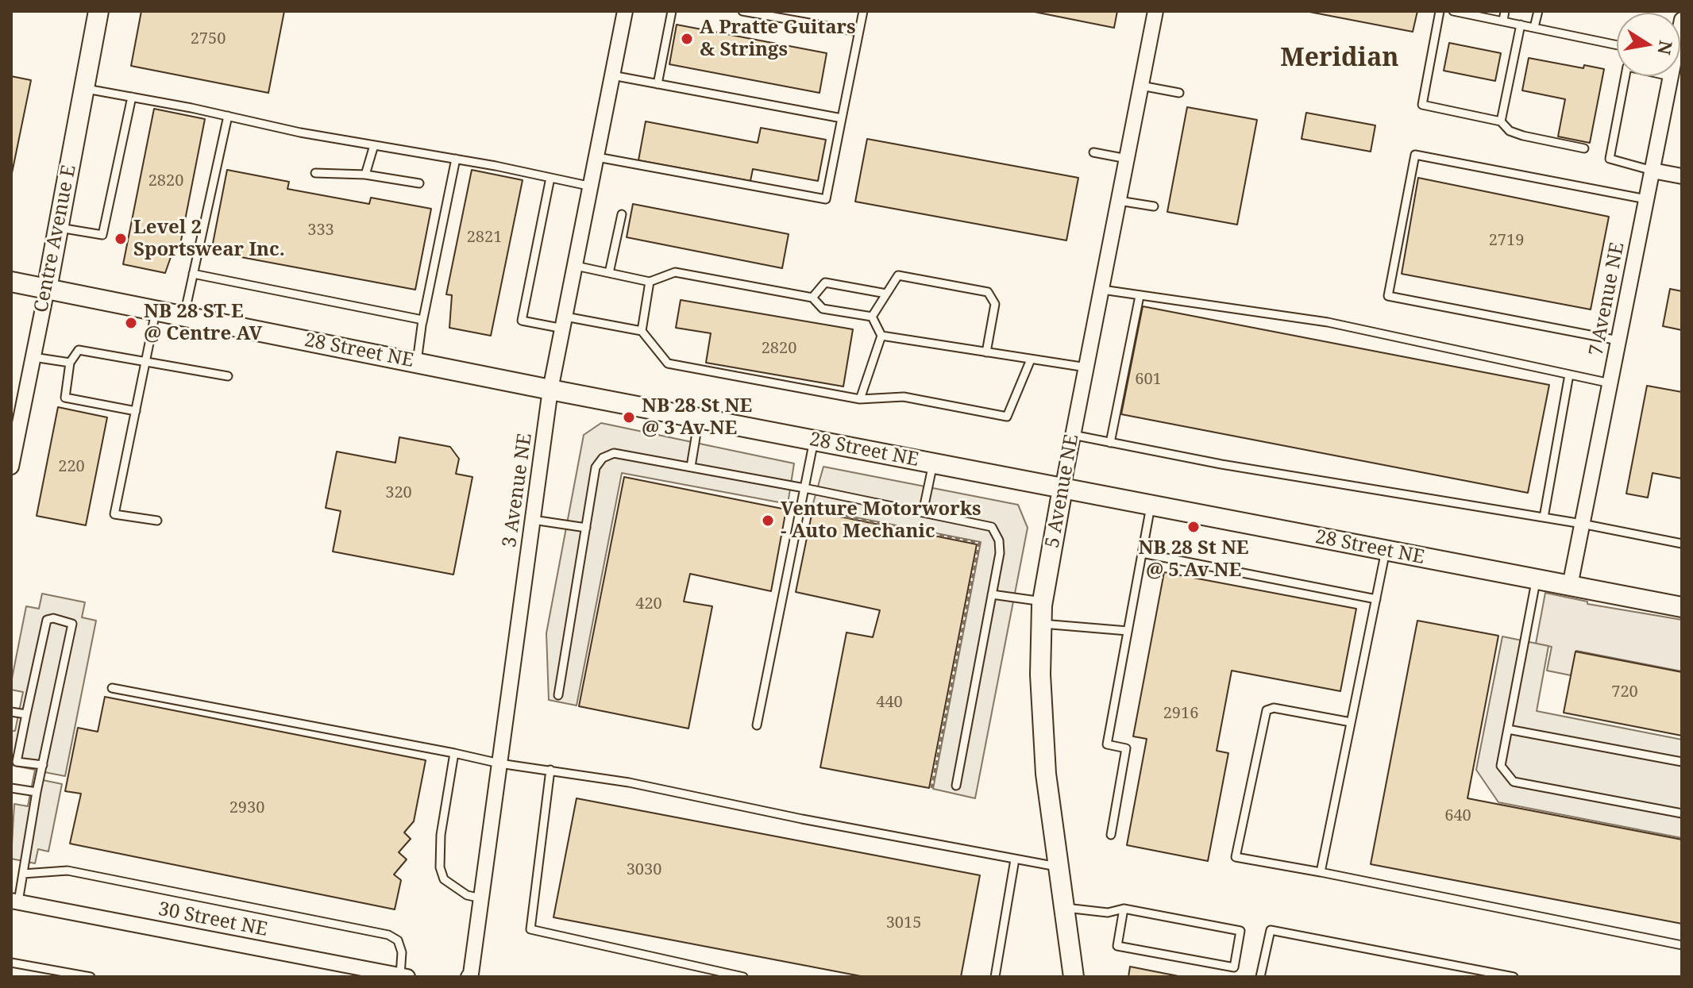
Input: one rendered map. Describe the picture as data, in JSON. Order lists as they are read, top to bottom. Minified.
{"streets":{"street":["Centre Avenue E","7 Avenue NE","28 Street NE","3 Avenue NE","5 Avenue NE","30 Street NE"]},"crossings":[["Centre Avenue E","28 Street NE"],["7 Avenue NE","28 Street NE"],["28 Street NE","3 Avenue NE"],["28 Street NE","5 Avenue NE"]],"districts":["Meridian"],"places":["A Pratte Guitars & Strings","Level 2 Sportswear Inc.","NB 28 ST E @ Centre AV","NB 28 St NE @ 3 Av NE","Venture Motorworks - Auto Mechanic","NB 28 St NE @ 5 Av NE"],"house_numbers":["2750","2820","333","2821","2719","2820","601","220","320","420","720","440","2916","2930","640","3030","3015"],"north":"right"}
